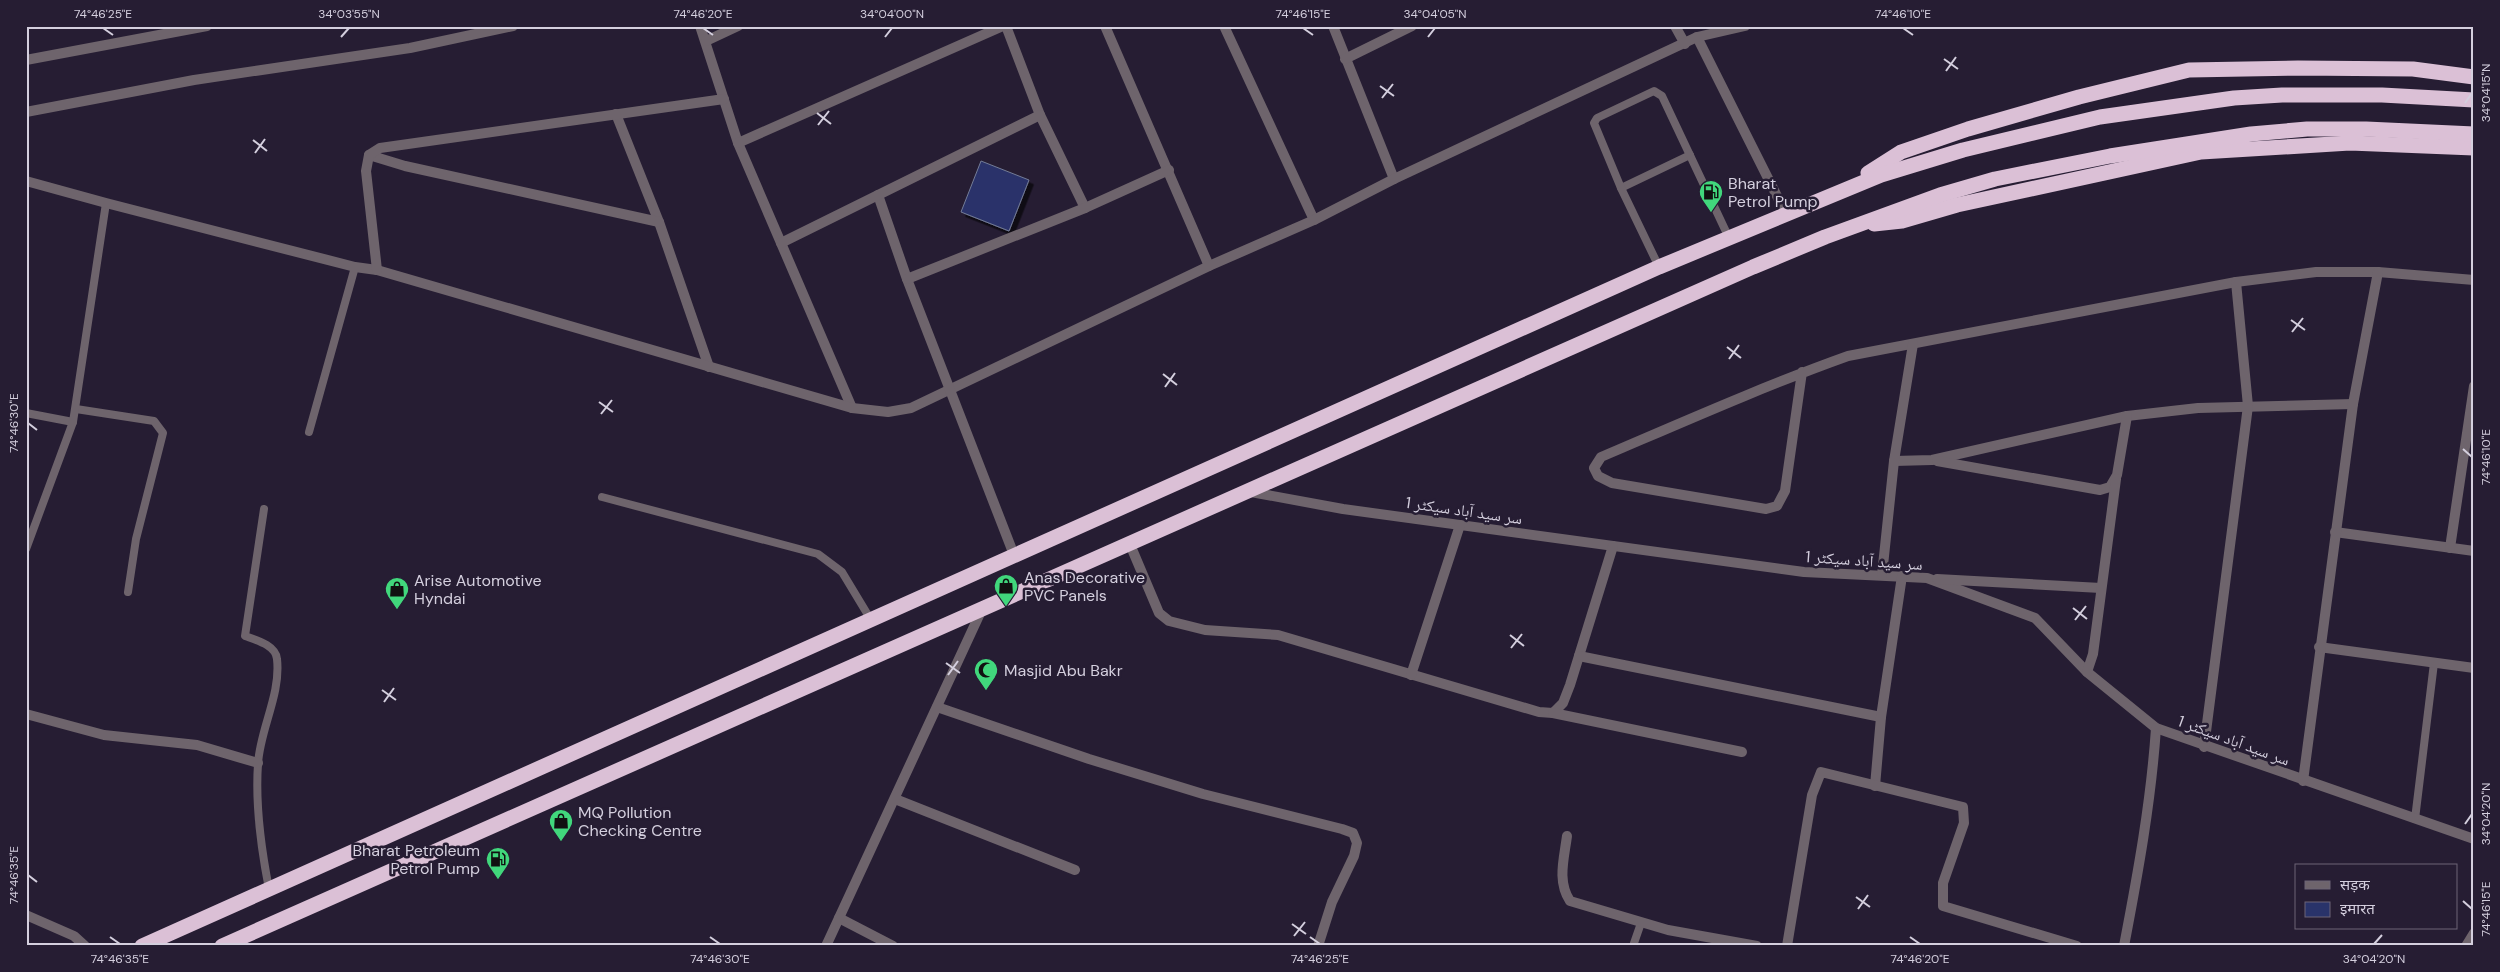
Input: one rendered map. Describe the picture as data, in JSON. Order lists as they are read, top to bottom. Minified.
{"streets":{"street":["سر سید آباد سیکٹر 1"]},"places":{"fuel station":["Bharat Petrol Pump","Bharat Petroleum Petrol Pump"],"shop":["Anas Decorative PVC Panels","Arise Automotive Hyndai","MQ Pollution Checking Centre"],"mosque":["Masjid Abu Bakr"]},"legend":["सड़क","इमारत"],"coordinates":["74°46'25\"E","34°03'55\"N","74°46'20\"E","34°04'00\"N","74°46'15\"E","34°04'05\"N","74°46'10\"E","34°04'15\"N","74°46'30\"E","34°04'20\"N","74°46'35\"E"]}
